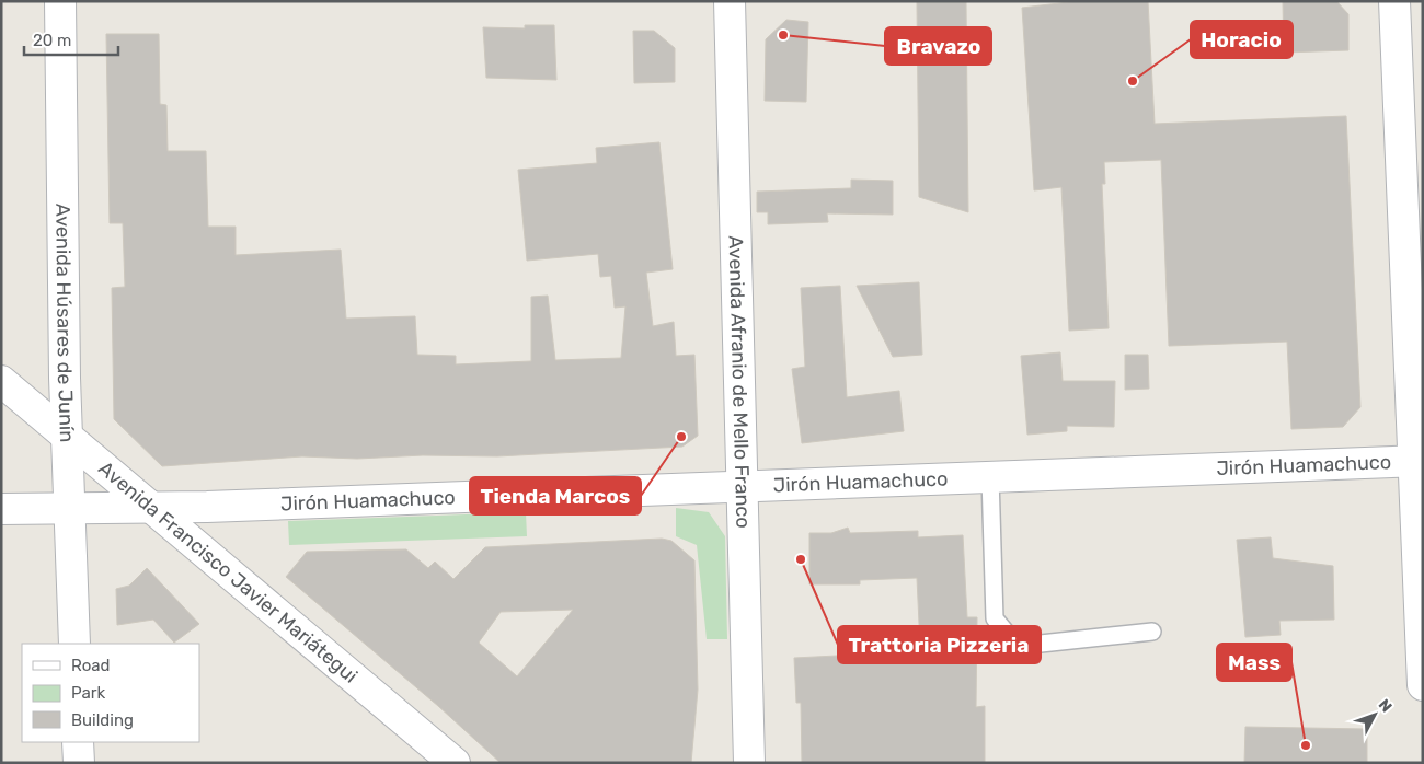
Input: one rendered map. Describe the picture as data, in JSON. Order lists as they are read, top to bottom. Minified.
{"streets":{"street":["Avenida Húsares de Junín","Avenida Afranio de Mello Franco","Jirón Huamachuco","Avenida Francisco Javier Mariátegui"]},"crossings":[["Avenida Húsares de Junín","Jirón Huamachuco"],["Avenida Húsares de Junín","Avenida Francisco Javier Mariátegui"],["Avenida Afranio de Mello Franco","Jirón Huamachuco"],["Jirón Huamachuco","Avenida Francisco Javier Mariátegui"]],"places":["Bravazo","Horacio","Tienda Marcos","Trattoria Pizzeria","Mass"],"legend":["Road","Park","Building"],"scale_bar":"20 m","north":"top right"}
